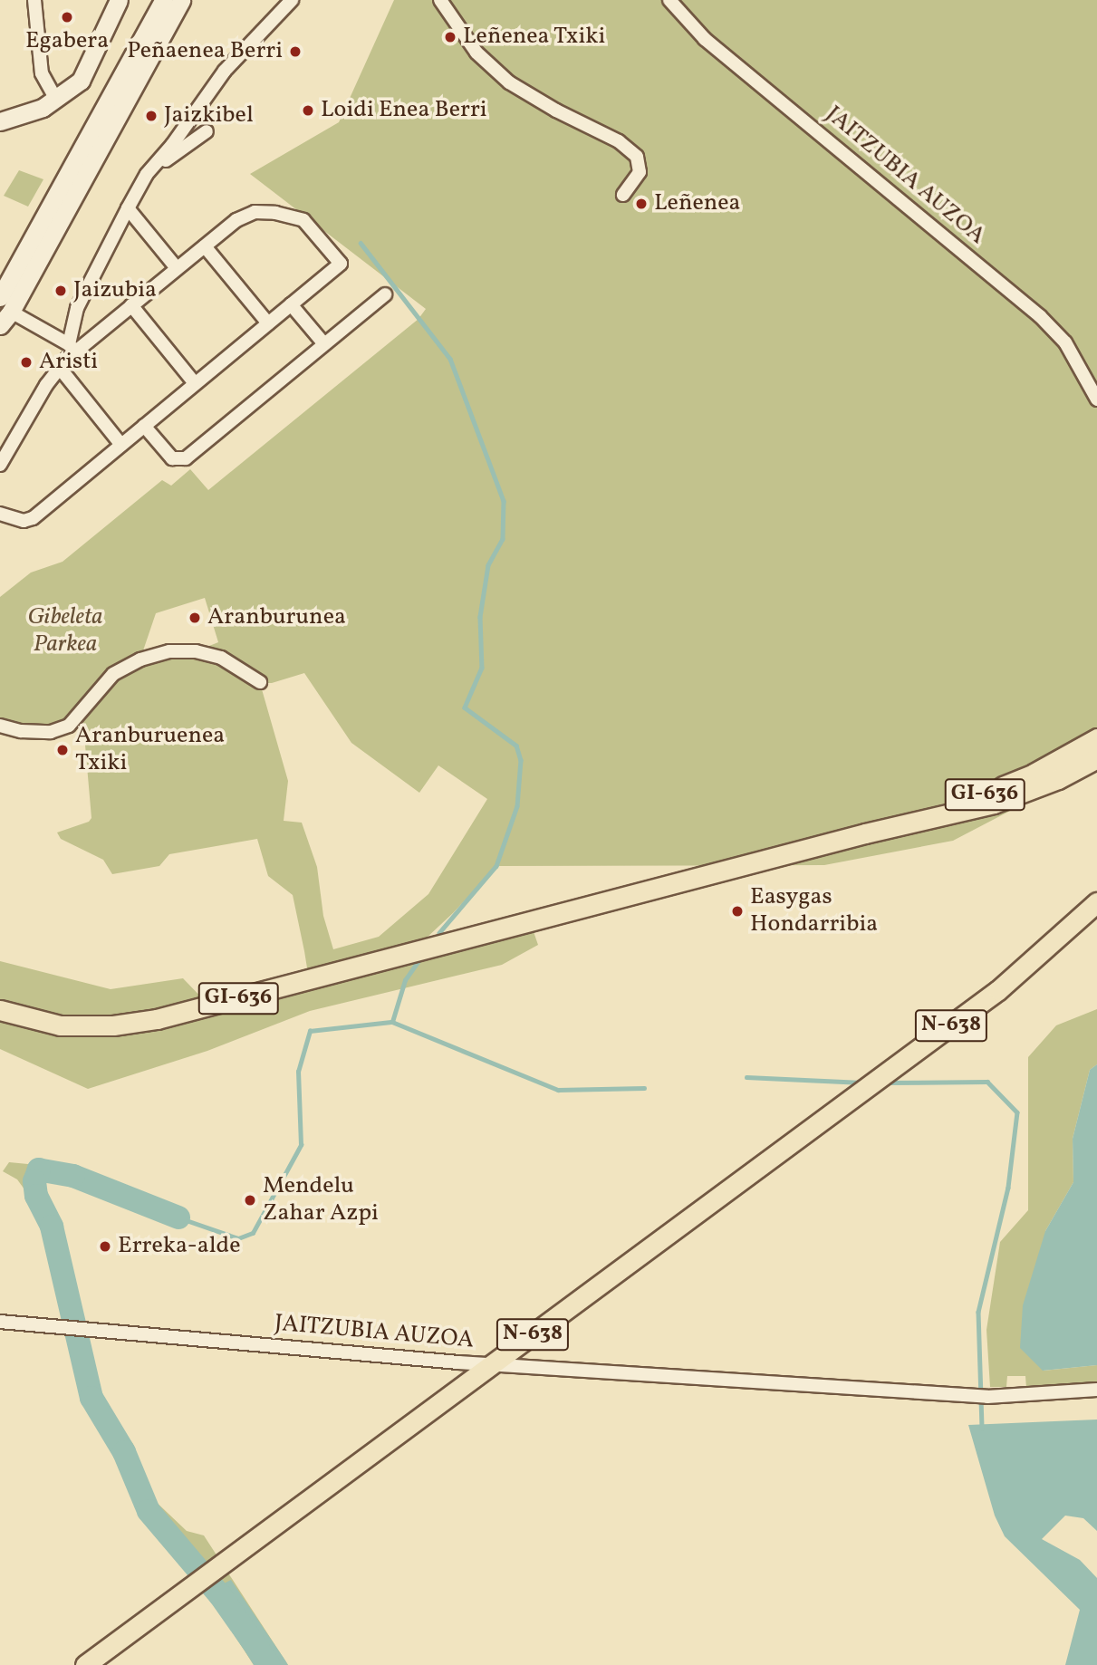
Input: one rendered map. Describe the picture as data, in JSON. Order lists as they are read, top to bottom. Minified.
{"streets":{"main road":["GI-636","N-638"],"street":["JAITZUBIA AUZOA"]},"crossings":[["JAITZUBIA AUZOA","N-638"]],"parks":["Gibeleta Parkea"],"places":["Egabera","Leñenea Txiki","Peñaenea Berri","Loidi Enea Berri","Jaizkibel","Leñenea","Jaizubia","Aristi","Aranburunea","Aranburuenea Txiki","Easygas Hondarribia","Mendelu Zahar Azpi","Erreka-alde"]}
